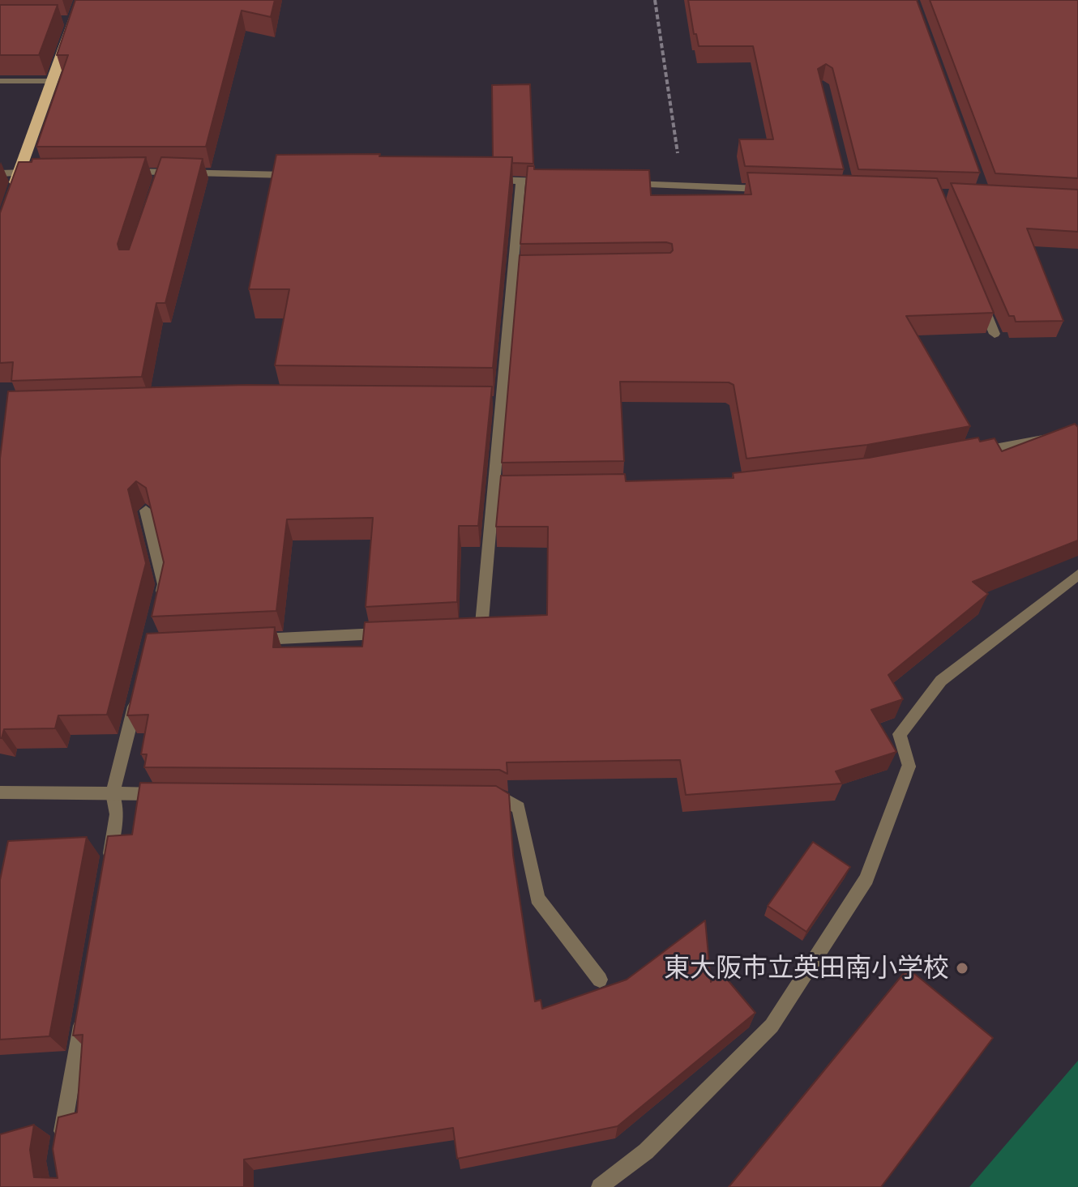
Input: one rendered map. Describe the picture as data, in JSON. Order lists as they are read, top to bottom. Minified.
{"places":["東大阪市立英田南小学校"]}
